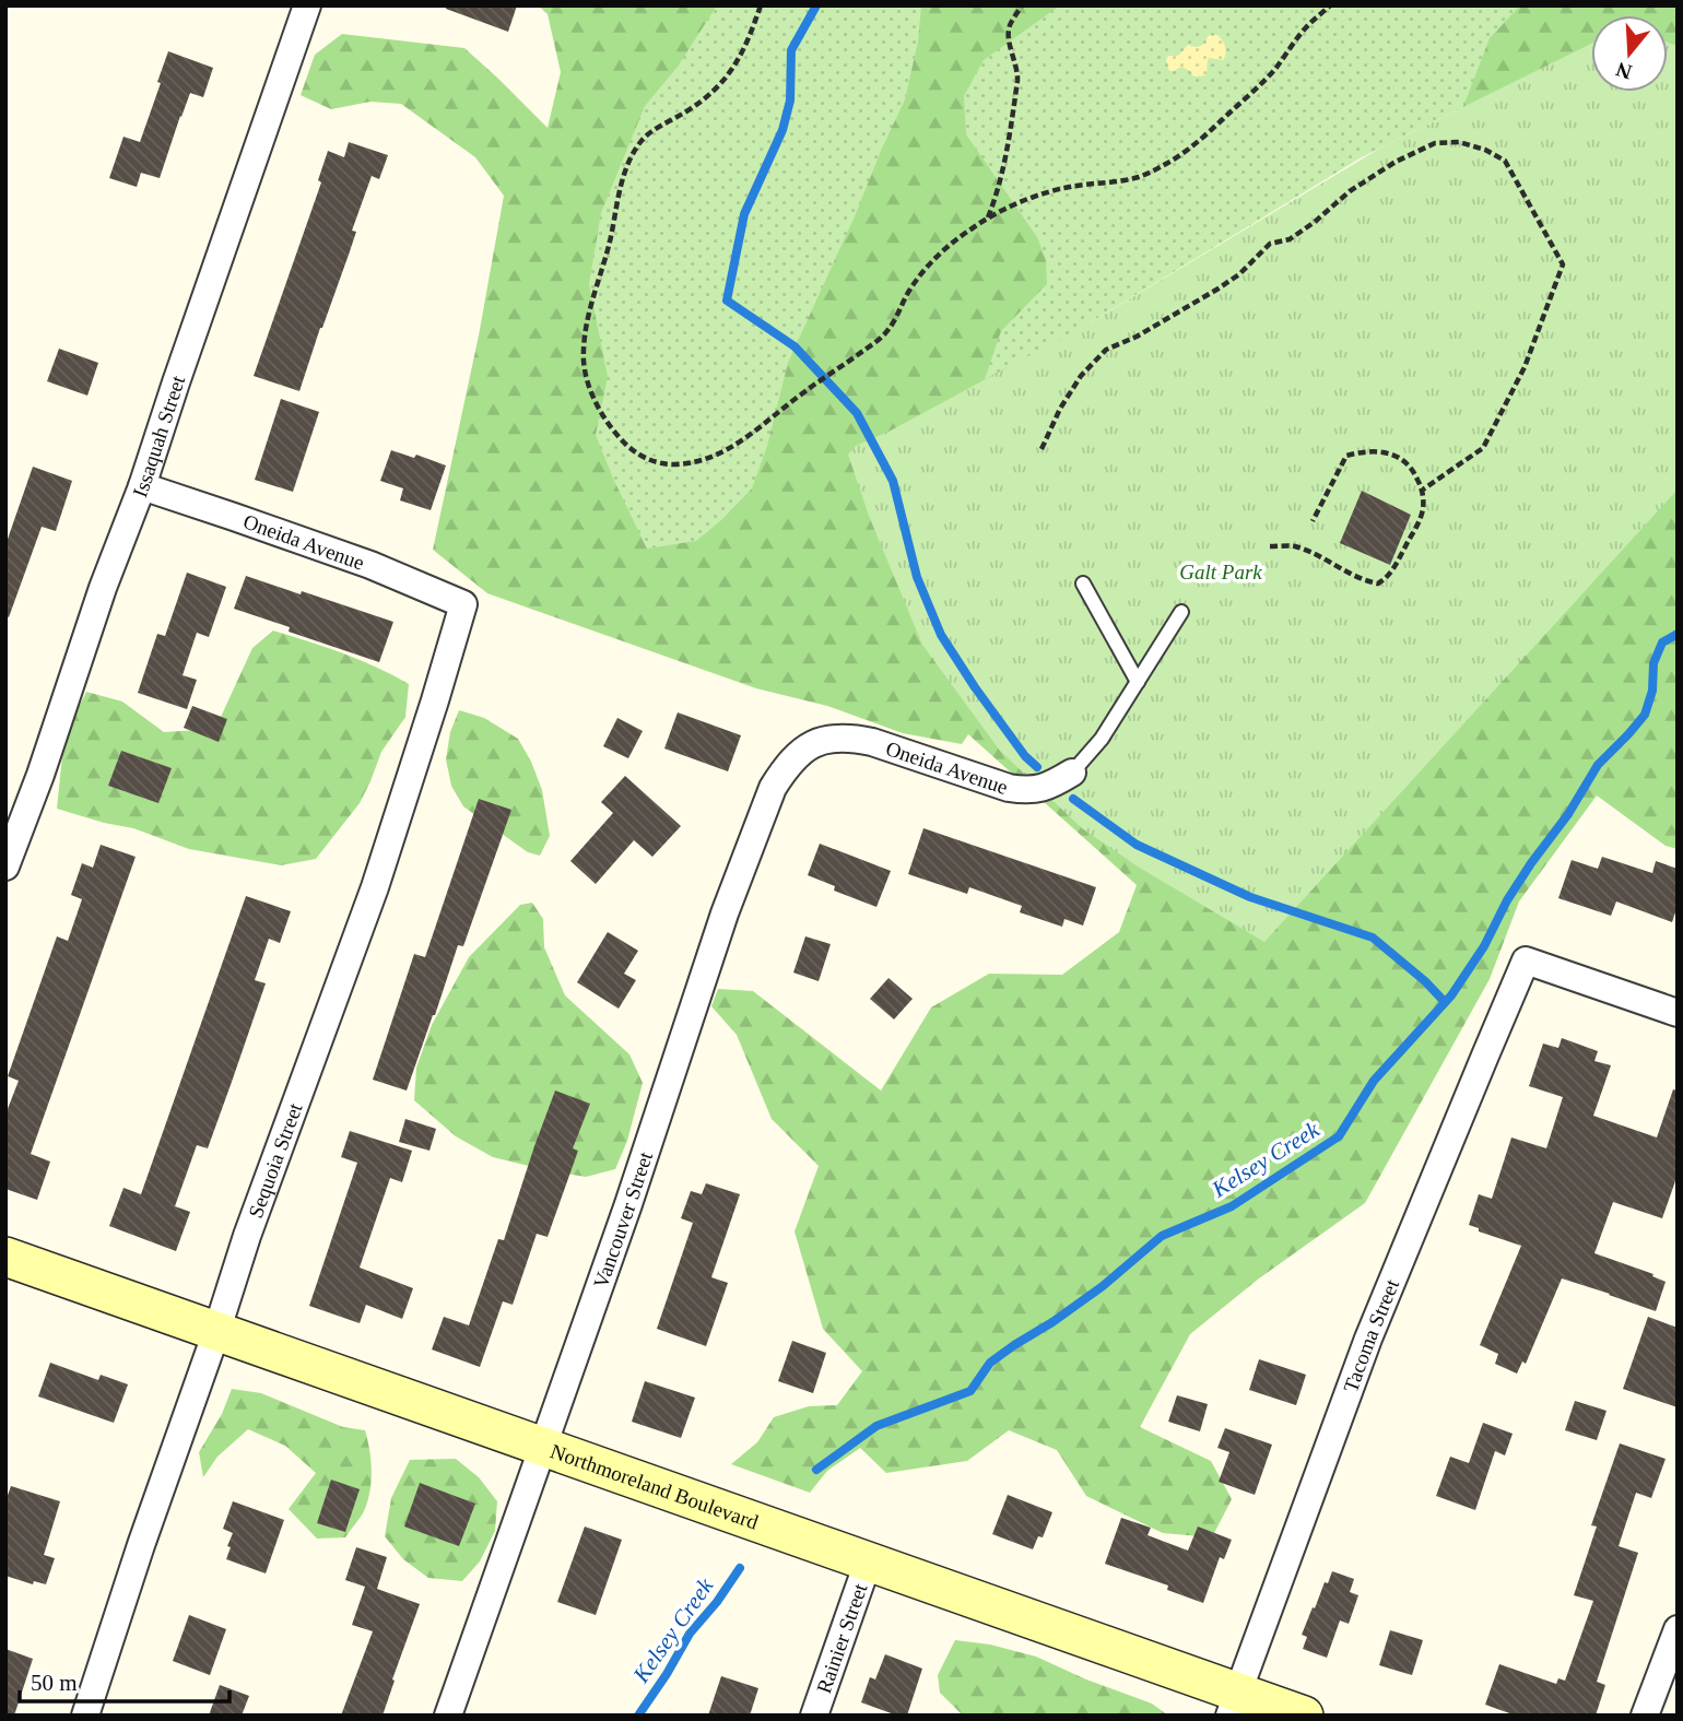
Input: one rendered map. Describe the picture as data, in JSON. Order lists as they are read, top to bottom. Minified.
{"streets":{"street":["Issaquah Street","Oneida Avenue","Sequoia Street","Vancouver Street","Tacoma Street","Northmoreland Boulevard","Rainier Street"]},"crossings":[["Issaquah Street","Oneida Avenue"],["Oneida Avenue","Sequoia Street"],["Oneida Avenue","Vancouver Street"],["Sequoia Street","Northmoreland Boulevard"],["Vancouver Street","Northmoreland Boulevard"],["Tacoma Street","Northmoreland Boulevard"],["Northmoreland Boulevard","Rainier Street"]],"water":["Kelsey Creek"],"parks":["Galt Park"],"scale_bar":"50 m","north":"bottom"}
